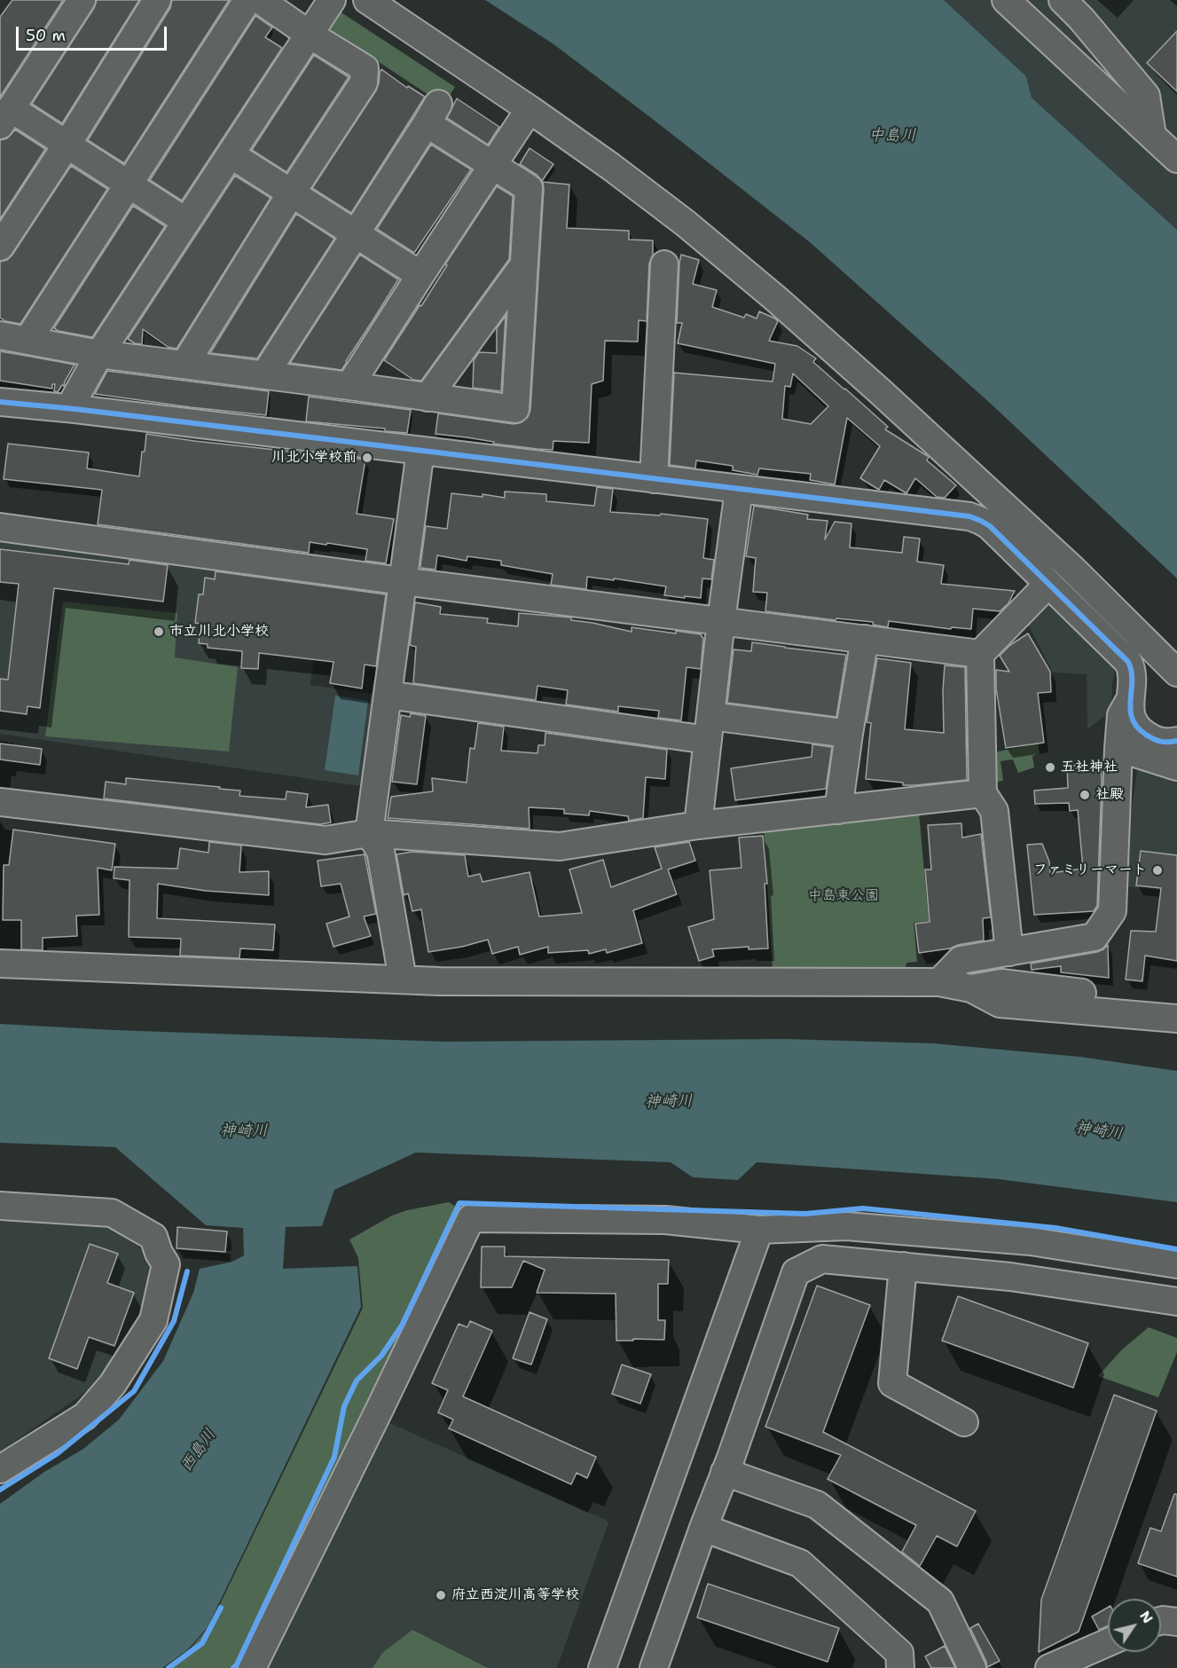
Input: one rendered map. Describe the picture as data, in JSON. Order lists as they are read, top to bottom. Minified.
{"water":["中島川","神崎川","西島川"],"parks":["中島東公園"],"places":["川北小学校前","市立川北小学校","五社神社","社殿","ファミリーマート","府立西淀川高等学校"],"scale_bar":"50 m","north":"top right"}
